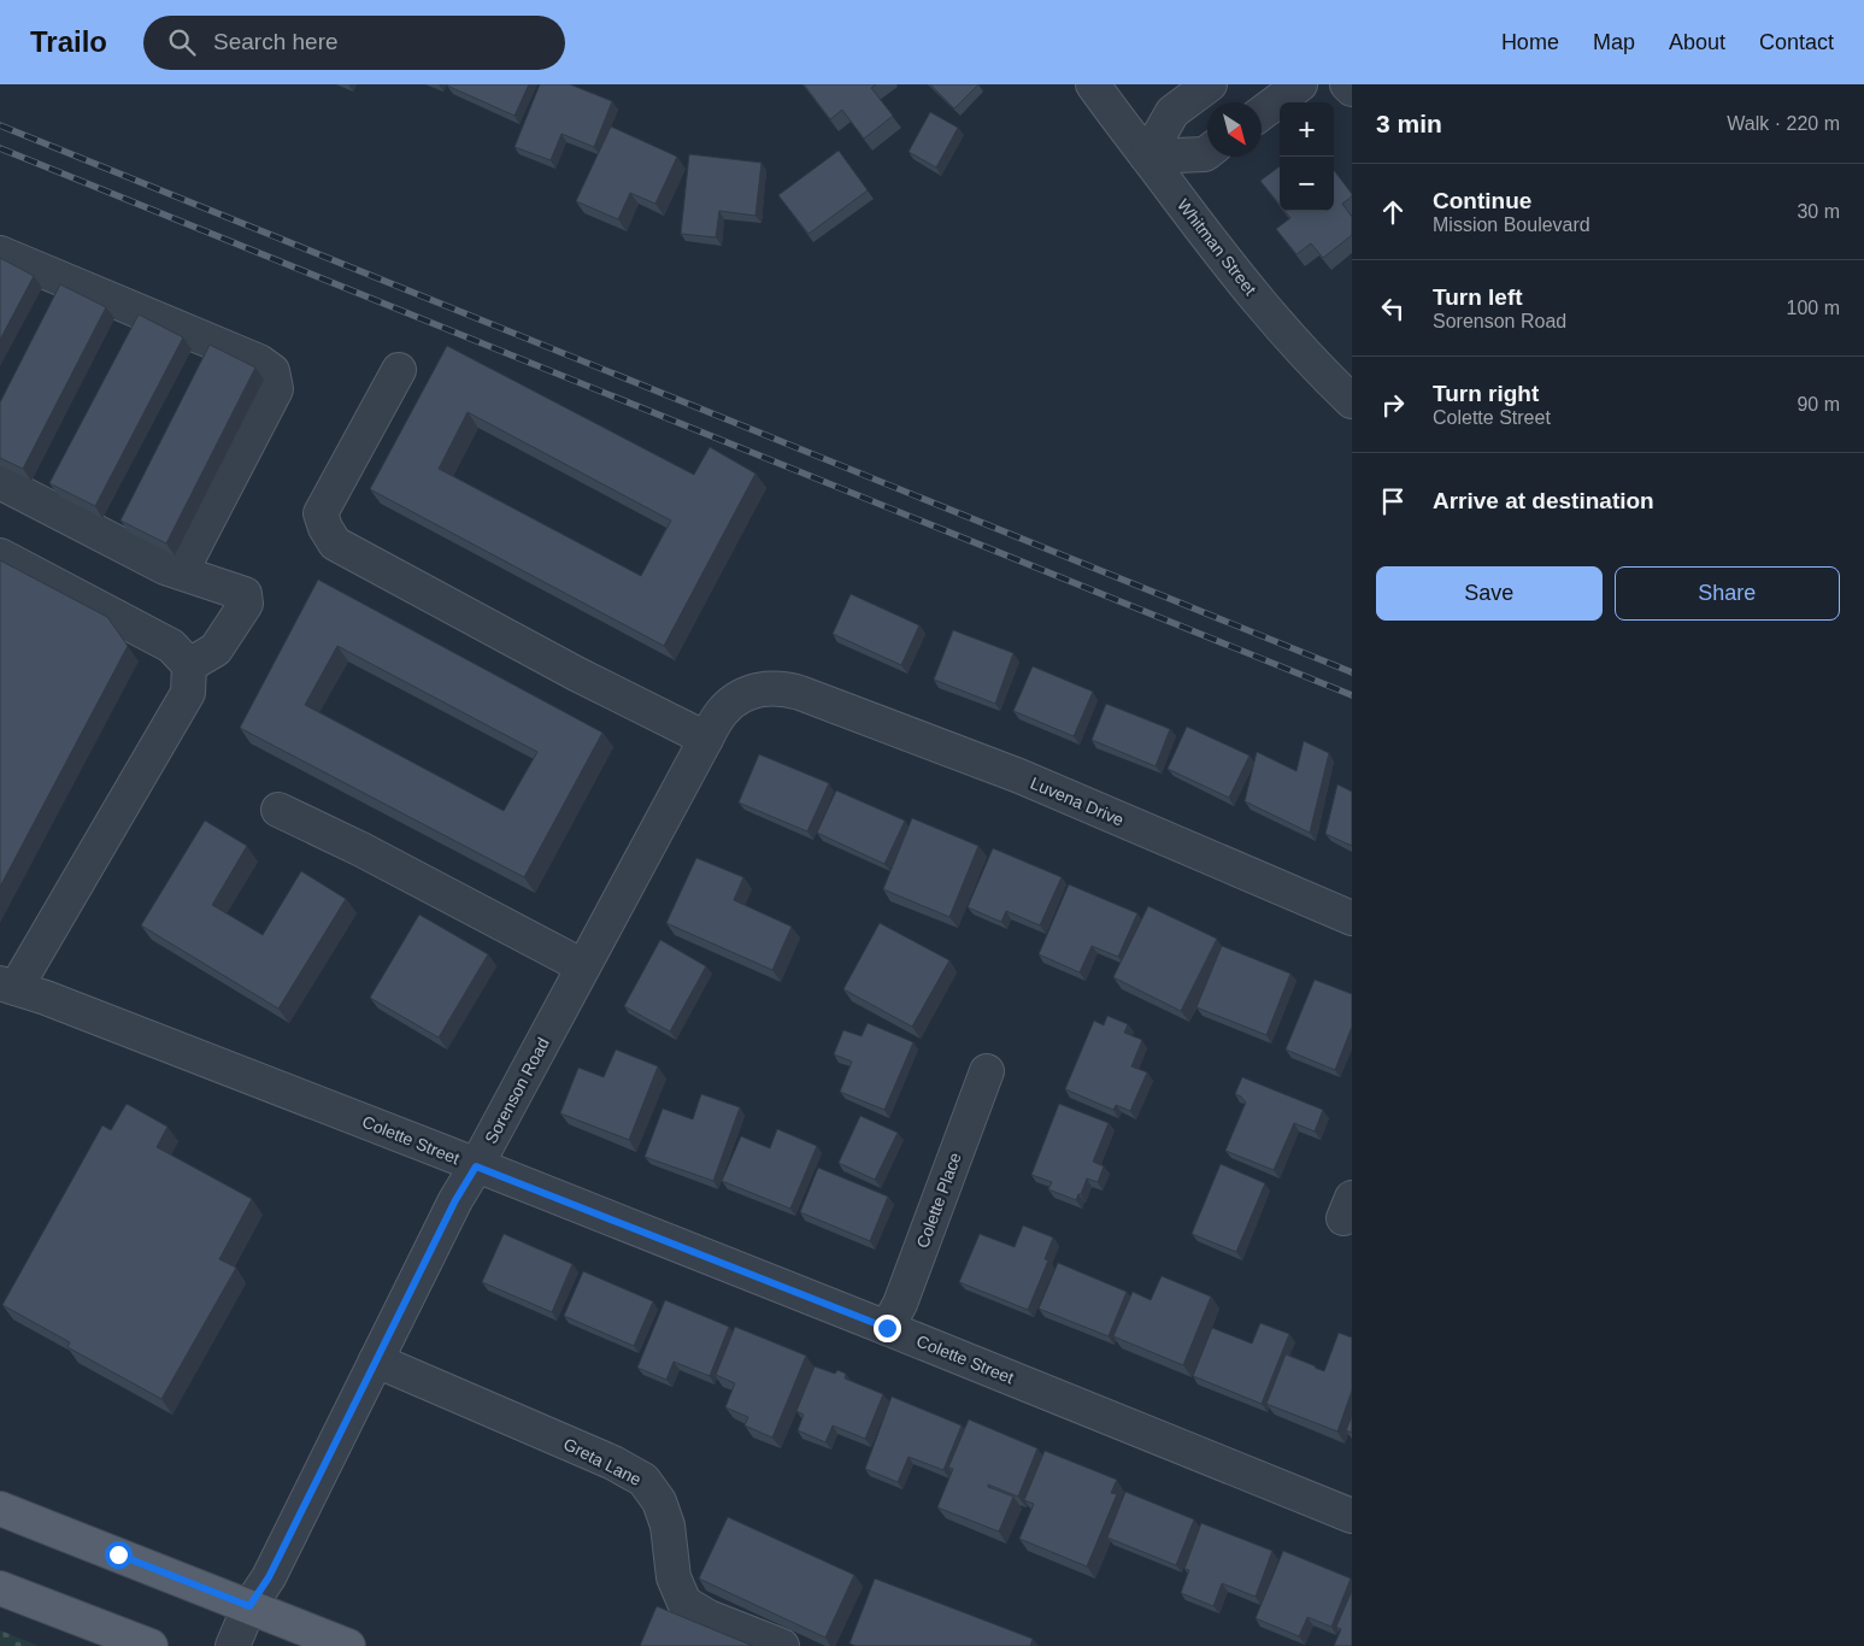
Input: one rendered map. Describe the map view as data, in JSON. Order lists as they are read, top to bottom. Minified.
{"streets":{"street":["Whitman Street","Luvena Drive","Sorenson Road","Colette Street","Colette Place","Greta Lane"]},"crossings":[["Luvena Drive","Sorenson Road"],["Sorenson Road","Colette Street"],["Sorenson Road","Greta Lane"],["Colette Street","Colette Place"]],"north":"bottom right","page":{"header":"Trailo","search":"Search here","nav":["Home","Map","About","Contact"],"heading":["3 min","Walk · 220 m"],"map_buttons":["+","−"],"list":[["Continue","Mission Boulevard","30 m"],["Turn left","Sorenson Road","100 m"],["Turn right","Colette Street","90 m"],"Arrive at destination"],"buttons":["Save","Share"]}}
